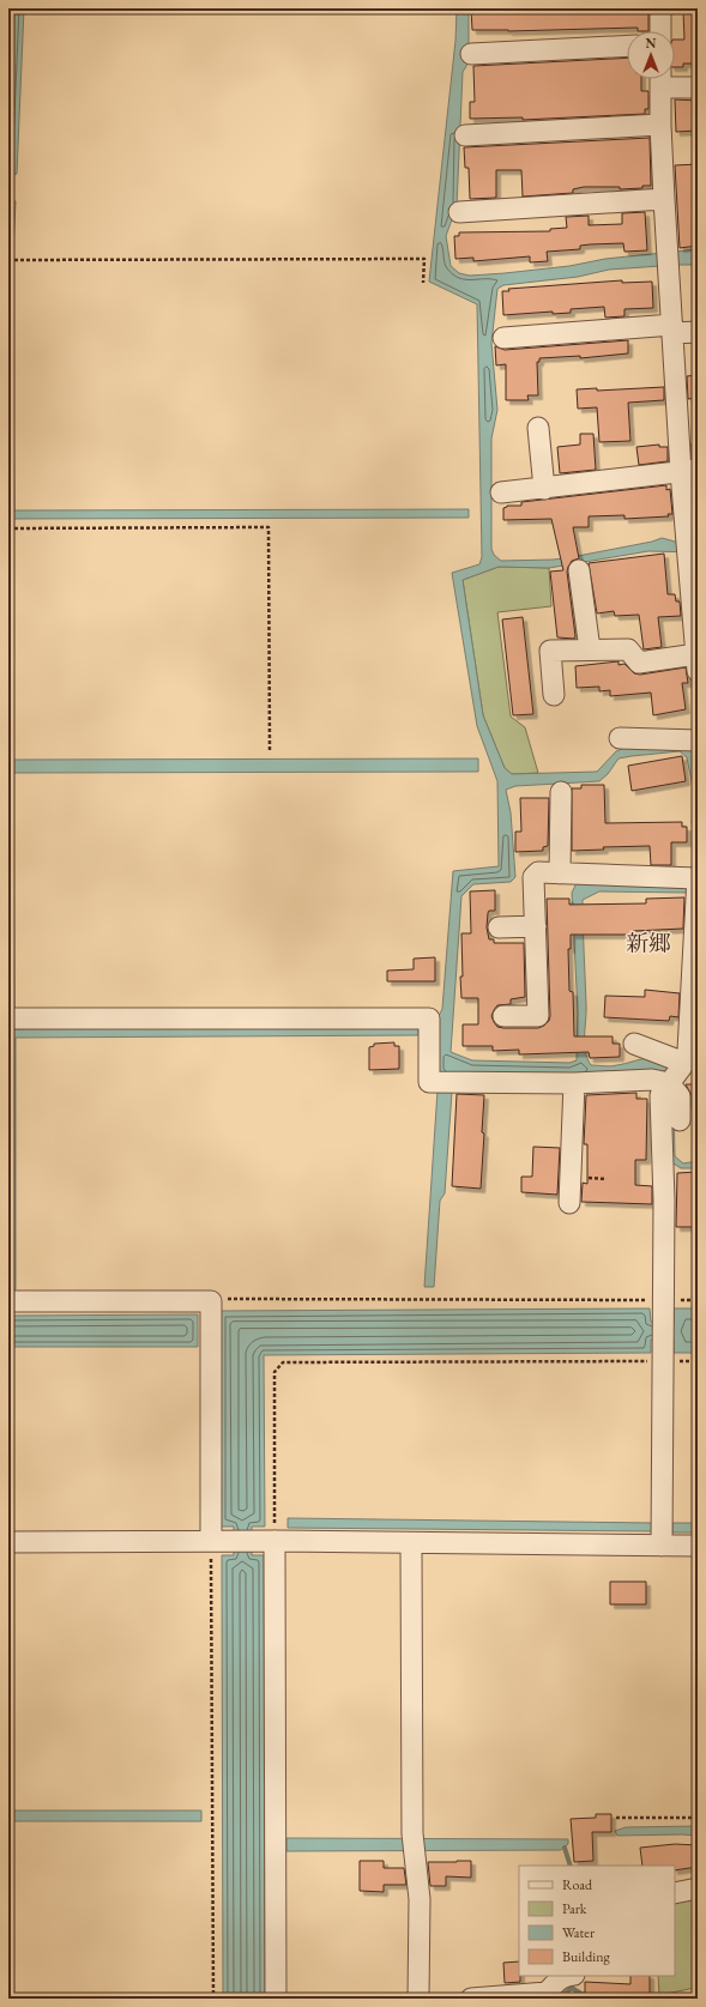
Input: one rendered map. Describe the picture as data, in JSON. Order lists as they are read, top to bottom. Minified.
{"districts":["新郷"],"legend":["Road","Park","Water","Building"],"north":"top"}
